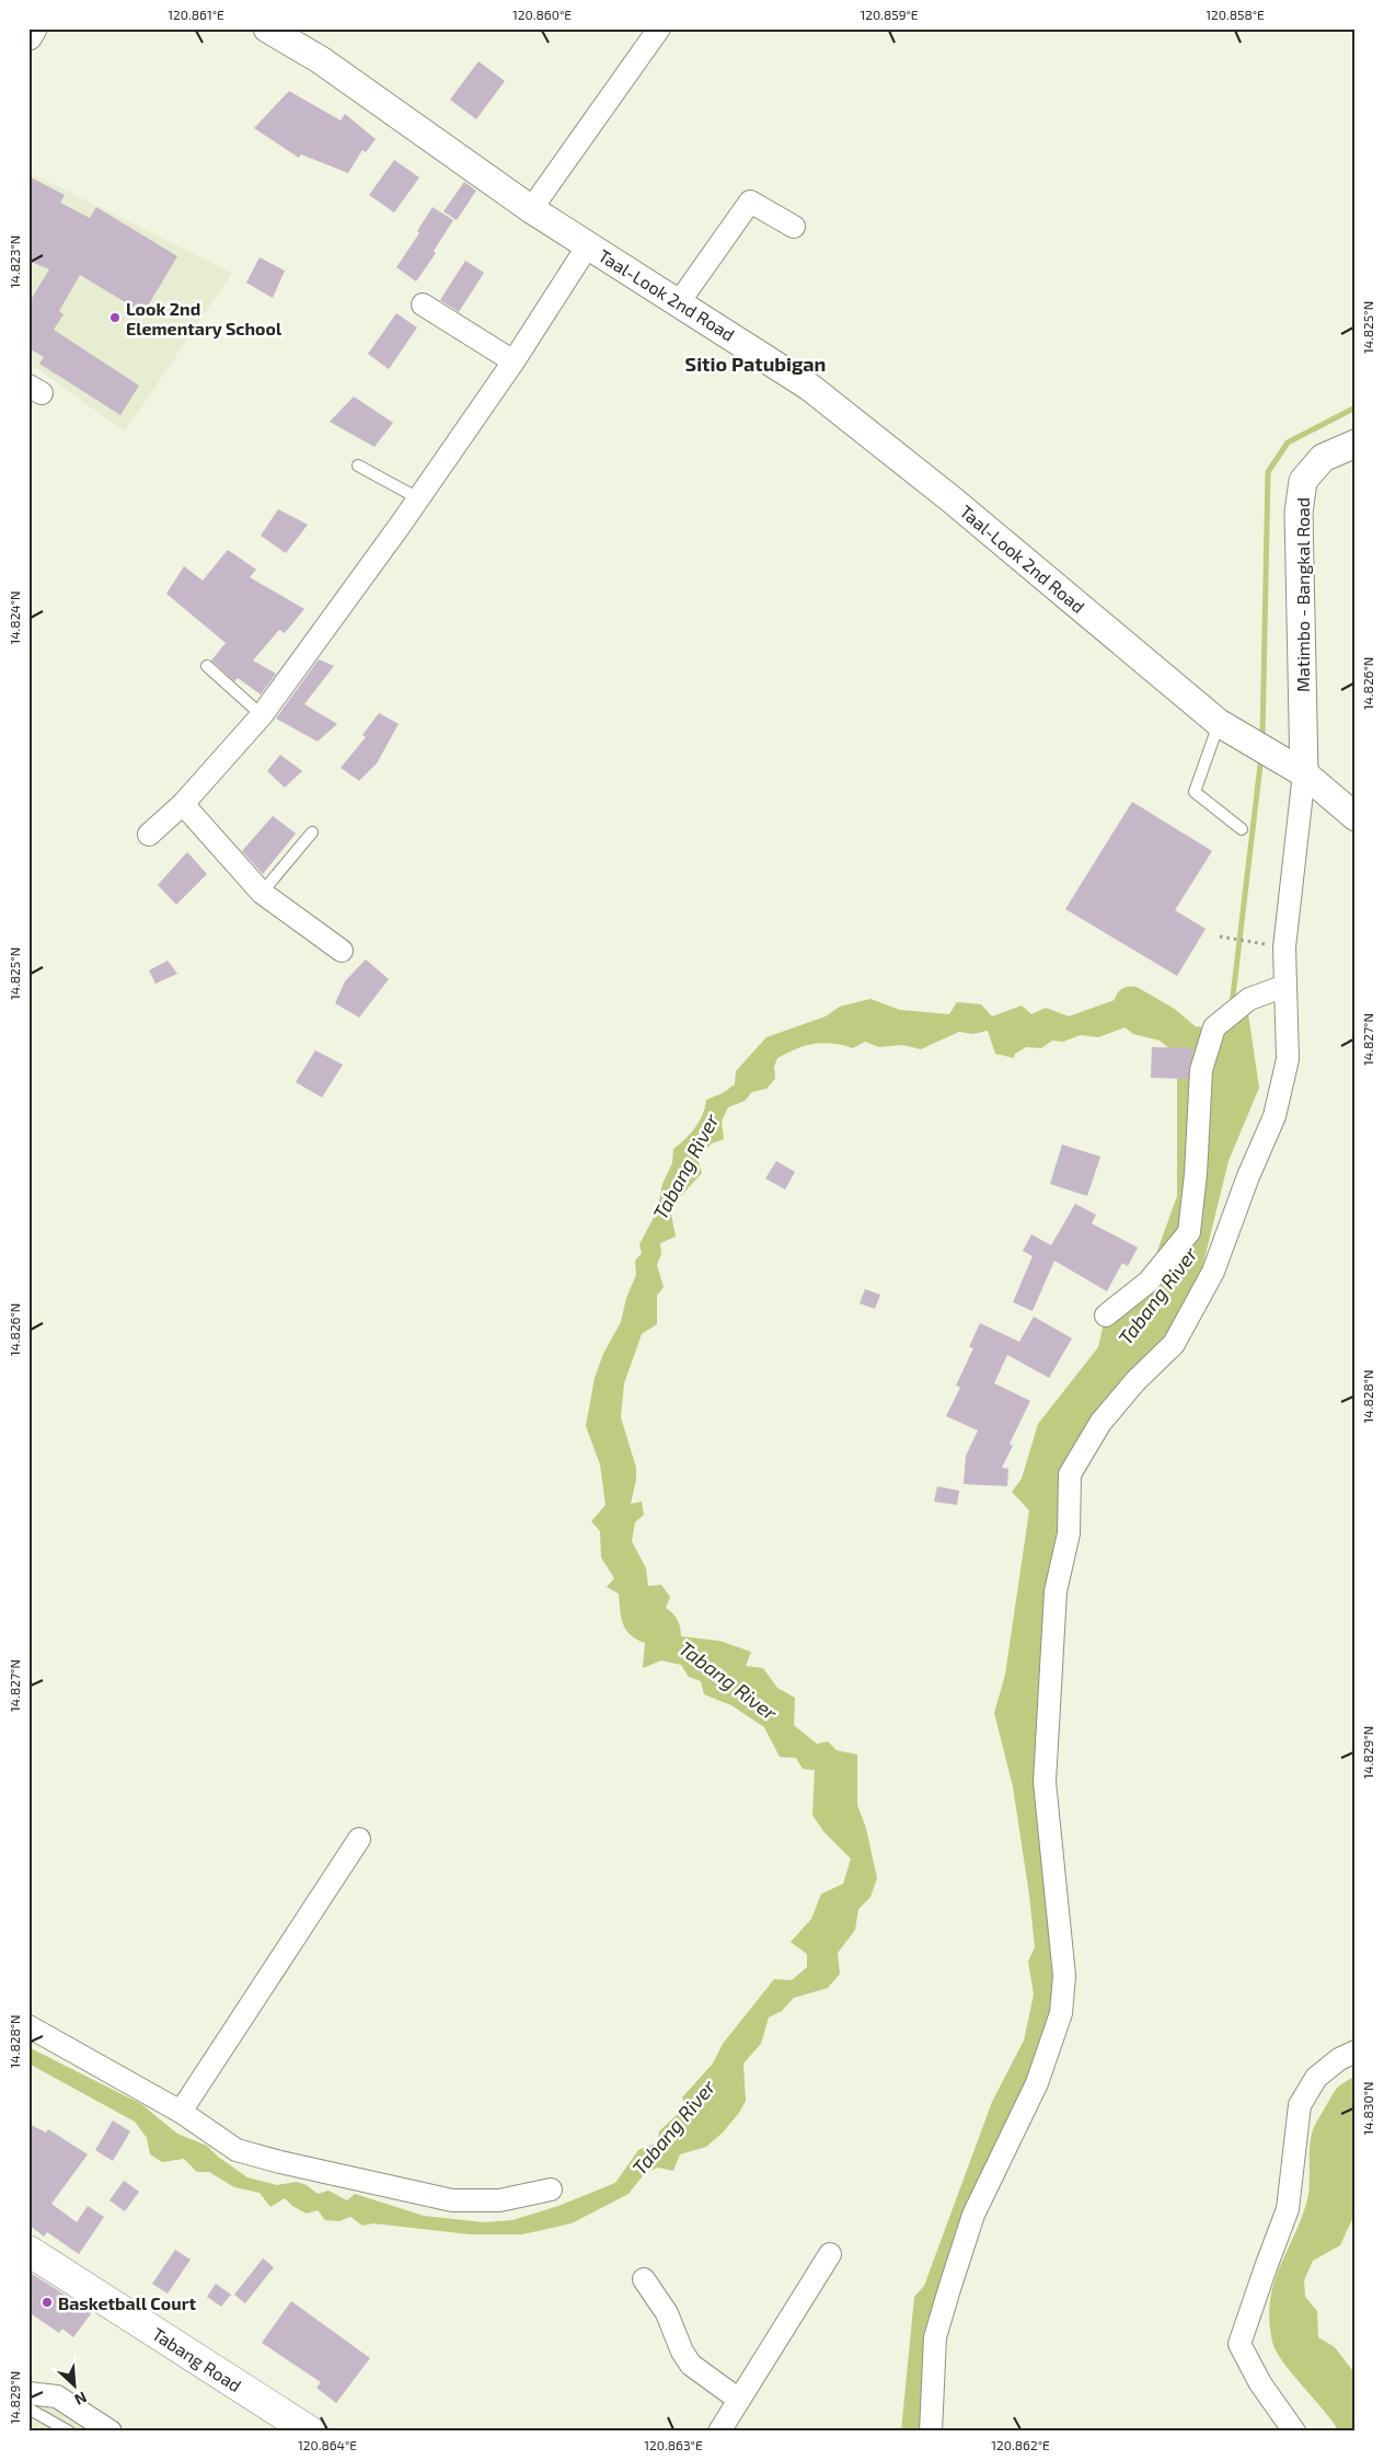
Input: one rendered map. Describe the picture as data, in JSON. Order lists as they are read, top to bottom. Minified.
{"streets":{"main road":["Tabang Road"],"street":["Taal-Look 2nd Road","Matimbo - Bangkal Road"]},"crossings":[["Taal-Look 2nd Road","Matimbo - Bangkal Road"]],"districts":["Sitio Patubigan"],"water":["Tabang River"],"places":["Look 2nd Elementary School","Basketball Court"],"north":"bottom right","coordinates":["120.861°E","120.860°E","120.859°E","120.858°E","14.823°N","14.825°N","14.824°N","14.826°N","14.827°N","14.828°N","14.829°N","14.830°N","120.864°E","120.863°E","120.862°E"]}
